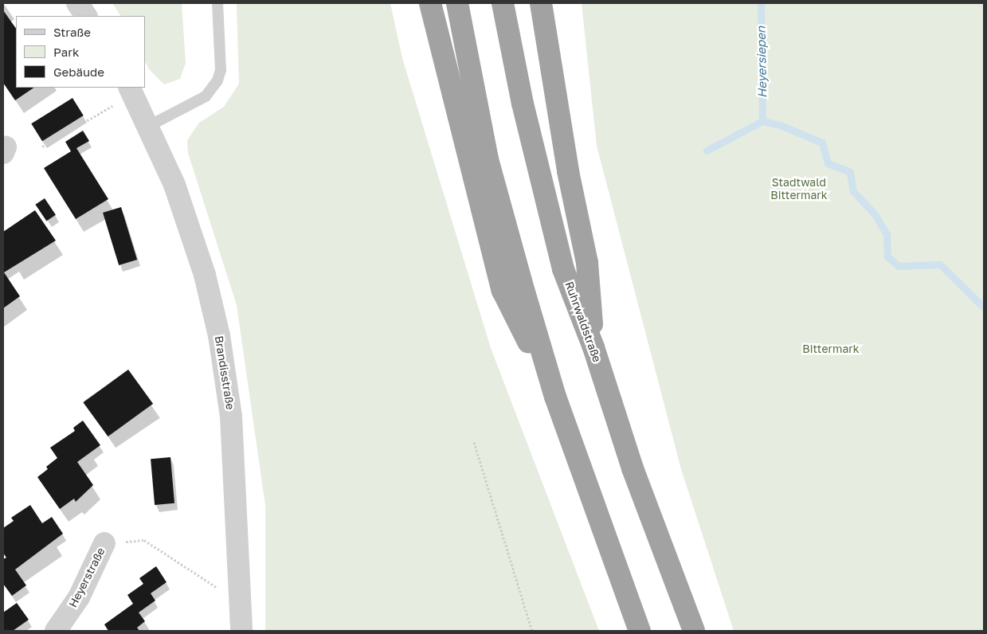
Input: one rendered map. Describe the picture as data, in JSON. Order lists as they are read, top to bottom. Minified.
{"streets":{"highway":["Ruhrwaldstraße"],"street":["Brandisstraße","Heyerstraße"]},"water":["Heyersiepen"],"parks":["Stadtwald Bittermark","Bittermark"],"legend":["Straße","Park","Gebäude"]}
